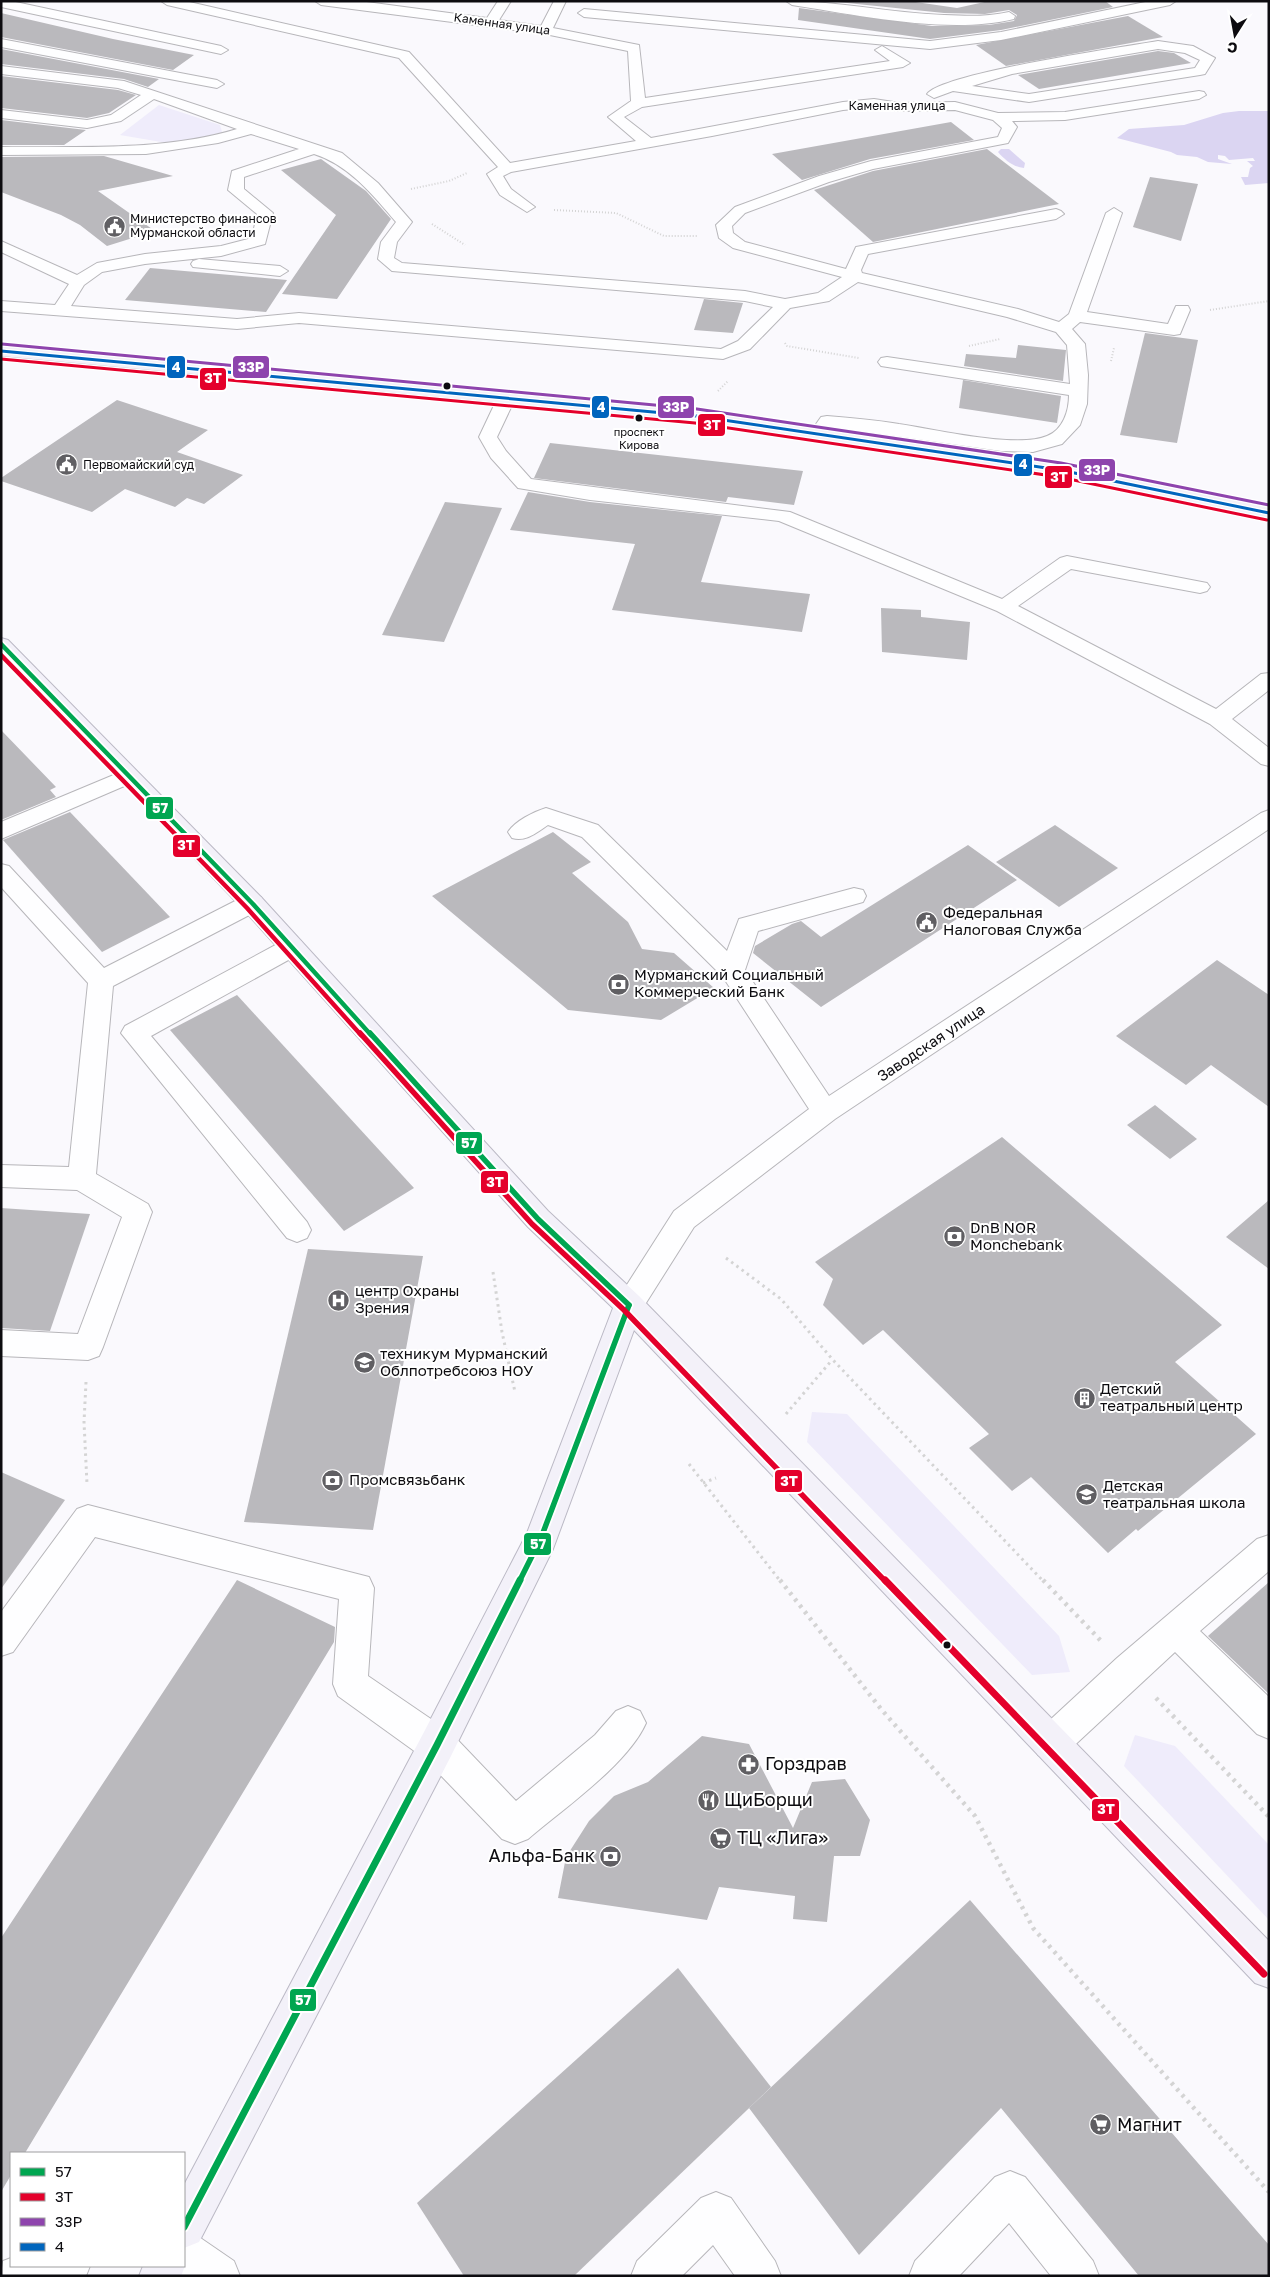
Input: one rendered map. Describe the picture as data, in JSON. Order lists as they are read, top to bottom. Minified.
{"streets":{"street":["Каменная улица","Заводская улица"]},"places":{"public building":["Министерство финансов Мурманской области","Первомайский суд","Федеральная Налоговая Служба"],"other":["проспект Кирова"],"bank":["Мурманский Социальный Коммерческий Банк","DnB NOR Monchebank","Промсвязьбанк","Альфа-Банк"],"hospital":["центр Охраны Зрения"],"school or university":["техникум Мурманский Облпотребсоюз НОУ","Детская театральная школа"],"building":["Детский театральный центр"],"pharmacy":["Горздрав"],"restaurant":["ЩиБорщи"],"supermarket":["ТЦ «Лига»","Магнит"]},"lines":["transit line 33Р","transit line 4","transit line 3Т","transit line 57"],"legend":["57","3Т","33Р","4"],"north":"bottom"}
